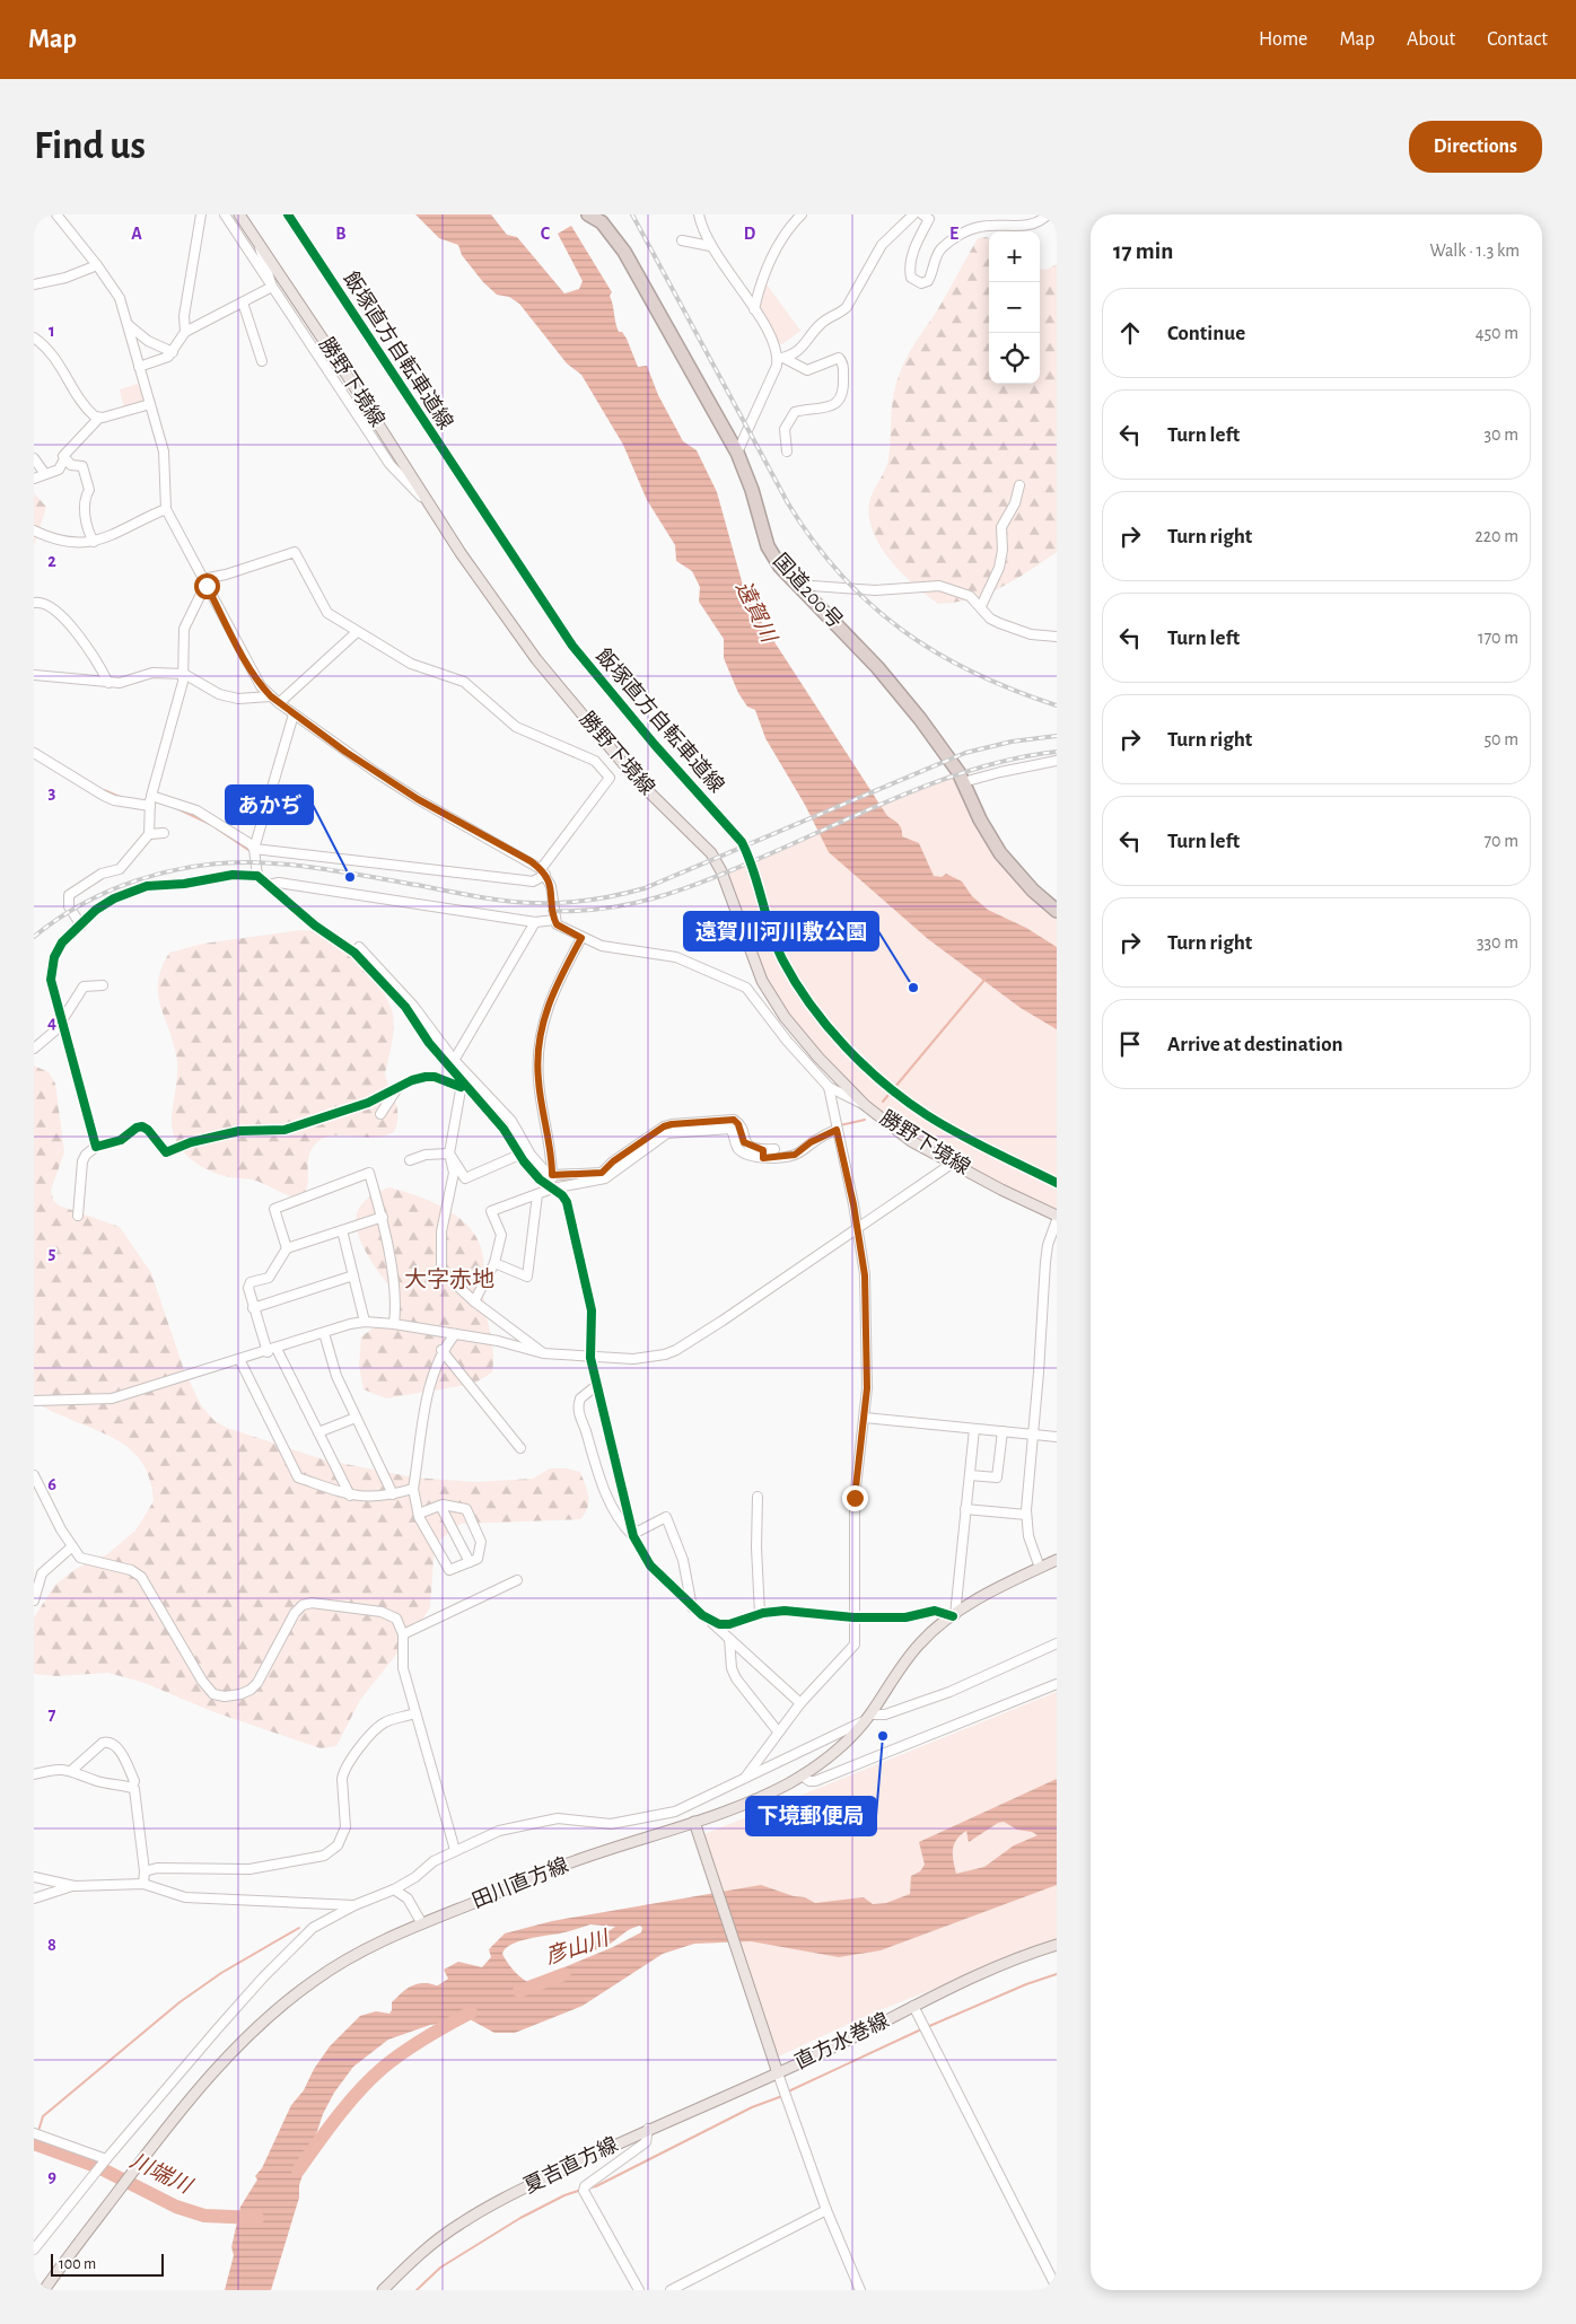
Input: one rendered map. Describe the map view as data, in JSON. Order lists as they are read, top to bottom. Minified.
{"streets":{"highway":["国道200号"],"main road":["勝野下境線","田川直方線","直方水巻線","夏吉直方線"],"cycle path":["飯塚直方自転車道線"]},"crossings":[["田川直方線","直方水巻線"],["直方水巻線","夏吉直方線"]],"districts":["大字赤地"],"water":["遠賀川","彦山川","川端川"],"places":["あかぢ","遠賀川河川敷公園","下境郵便局"],"scale_bar":"100 m","page":{"header":"Map","nav":["Home","Map","About","Contact"],"buttons":"Directions","title":"Find us","heading":["17 min","Walk · 1.3 km"],"map_buttons":["+","−"],"list":[["Continue","450 m"],["Turn left","30 m"],["Turn right","220 m"],["Turn left","170 m"],["Turn right","50 m"],["Turn left","70 m"],["Turn right","330 m"],"Arrive at destination"],"scale":"100 m"},"grid":{"columns":["A","B","C","D","E"],"rows":["1","2","3","4","5","6","7","8","9"]}}
